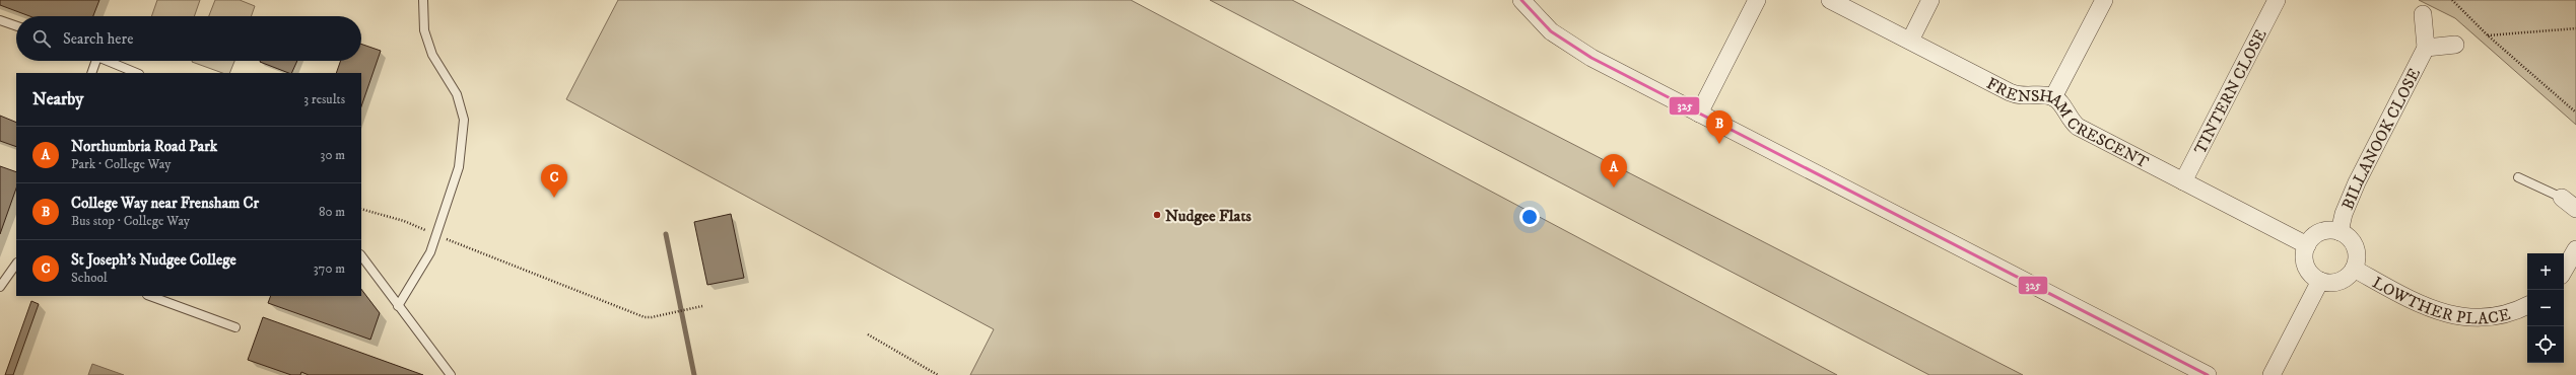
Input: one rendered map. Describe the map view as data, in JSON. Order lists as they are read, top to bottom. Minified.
{"streets":{"street":["TINTERN CLOSE","FRENSHAM CRESCENT","BILLANOOK CLOSE","LOWTHER PLACE"]},"crossings":[["TINTERN CLOSE","FRENSHAM CRESCENT"],["FRENSHAM CRESCENT","BILLANOOK CLOSE"],["FRENSHAM CRESCENT","LOWTHER PLACE"],["BILLANOOK CLOSE","LOWTHER PLACE"]],"places":["Nudgee Flats"],"lines":["transit line 325"],"page":{"search":"Search here","heading":["Nearby","3 results"],"pins":["B","A","C"],"list":[{"mark":"A","name":"Northumbria Road Park","note":"Park · College Way","value":"30 m"},{"mark":"B","name":"College Way near Frensham Cr","note":"Bus stop · College Way","value":"80 m"},{"mark":"C","name":"St Joseph's Nudgee College","note":"School","value":"370 m"}],"map_buttons":["+","−"]}}
